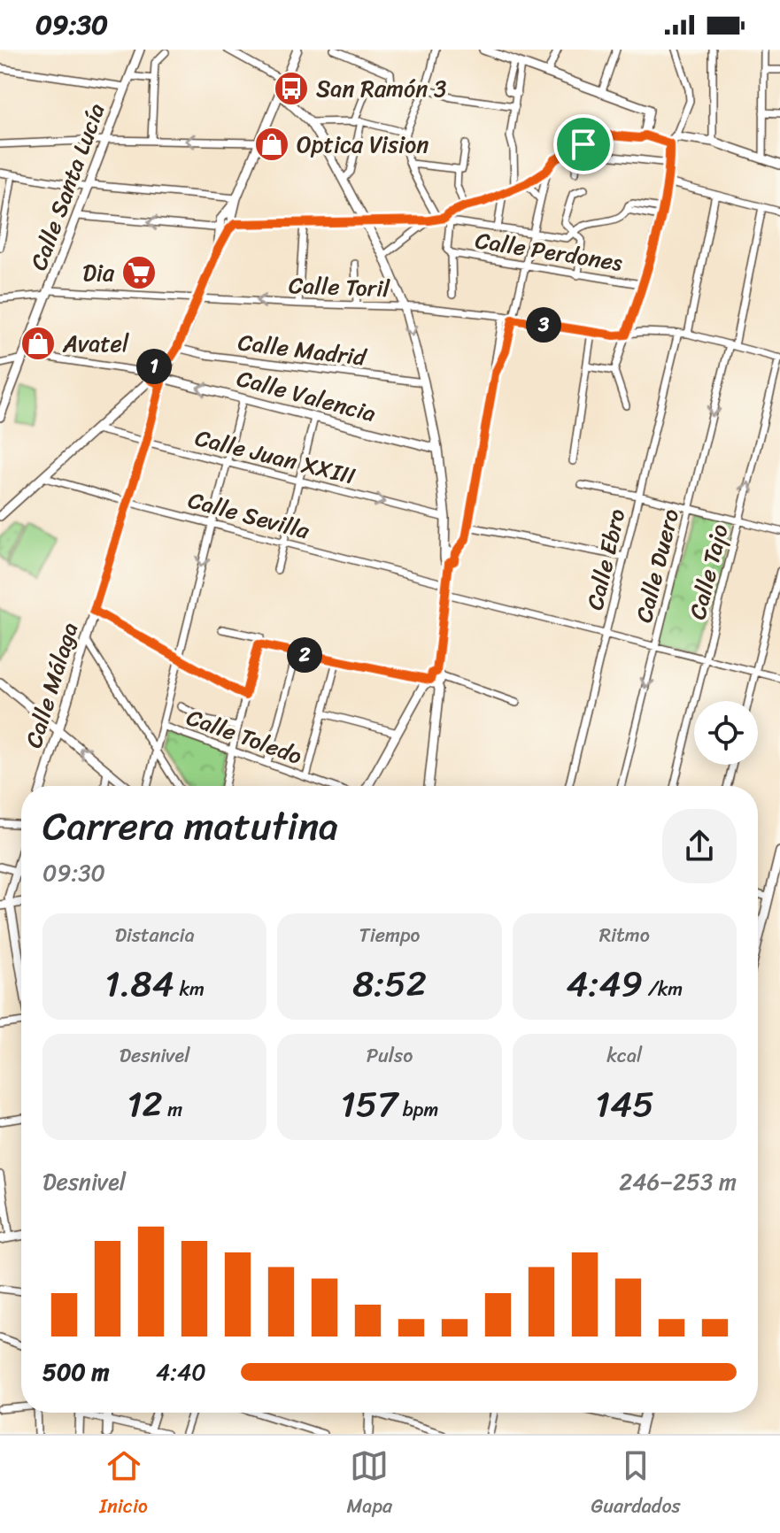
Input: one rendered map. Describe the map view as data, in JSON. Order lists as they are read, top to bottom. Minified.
{"streets":{"street":["Calle Santa Lucía","Calle Perdones","Calle Toril","Calle Madrid","Calle Valencia","Calle Juan XXIII","Calle Sevilla","Calle Ebro","Calle Duero","Calle Tajo","Calle Málaga","Calle Toledo"]},"crossings":[["Calle Santa Lucía","Calle Toril"],["Calle Toril","Calle Ebro"],["Calle Toril","Calle Duero"],["Calle Toril","Calle Tajo"],["Calle Toril","Calle Málaga"],["Calle Madrid","Calle Málaga"],["Calle Valencia","Calle Málaga"],["Calle Juan XXIII","Calle Málaga"],["Calle Sevilla","Calle Ebro"],["Calle Sevilla","Calle Duero"],["Calle Sevilla","Calle Tajo"],["Calle Sevilla","Calle Málaga"]],"one_way":["Calle Juan XXIII","Calle Duero","Calle Tajo"],"places":{"bus stop":["San Ramón 3"],"shop":["Optica Vision","Avatel"],"supermarket":["Dia"]},"page":{"status":"09:30","pins":["3","1","2"],"heading":["Carrera matutina","09:30"],"stats":[["Distancia","1.84 km"],["Tiempo","8:52"],["Ritmo","4:49 /km"],["Desnivel","12 m"],["Pulso","157 bpm"],["kcal","145"]],"chart":["Desnivel","246–253 m"],"list":[{"name":"500 m","note":"4:40"}],"tabs":["Inicio","Mapa","Guardados"]}}
